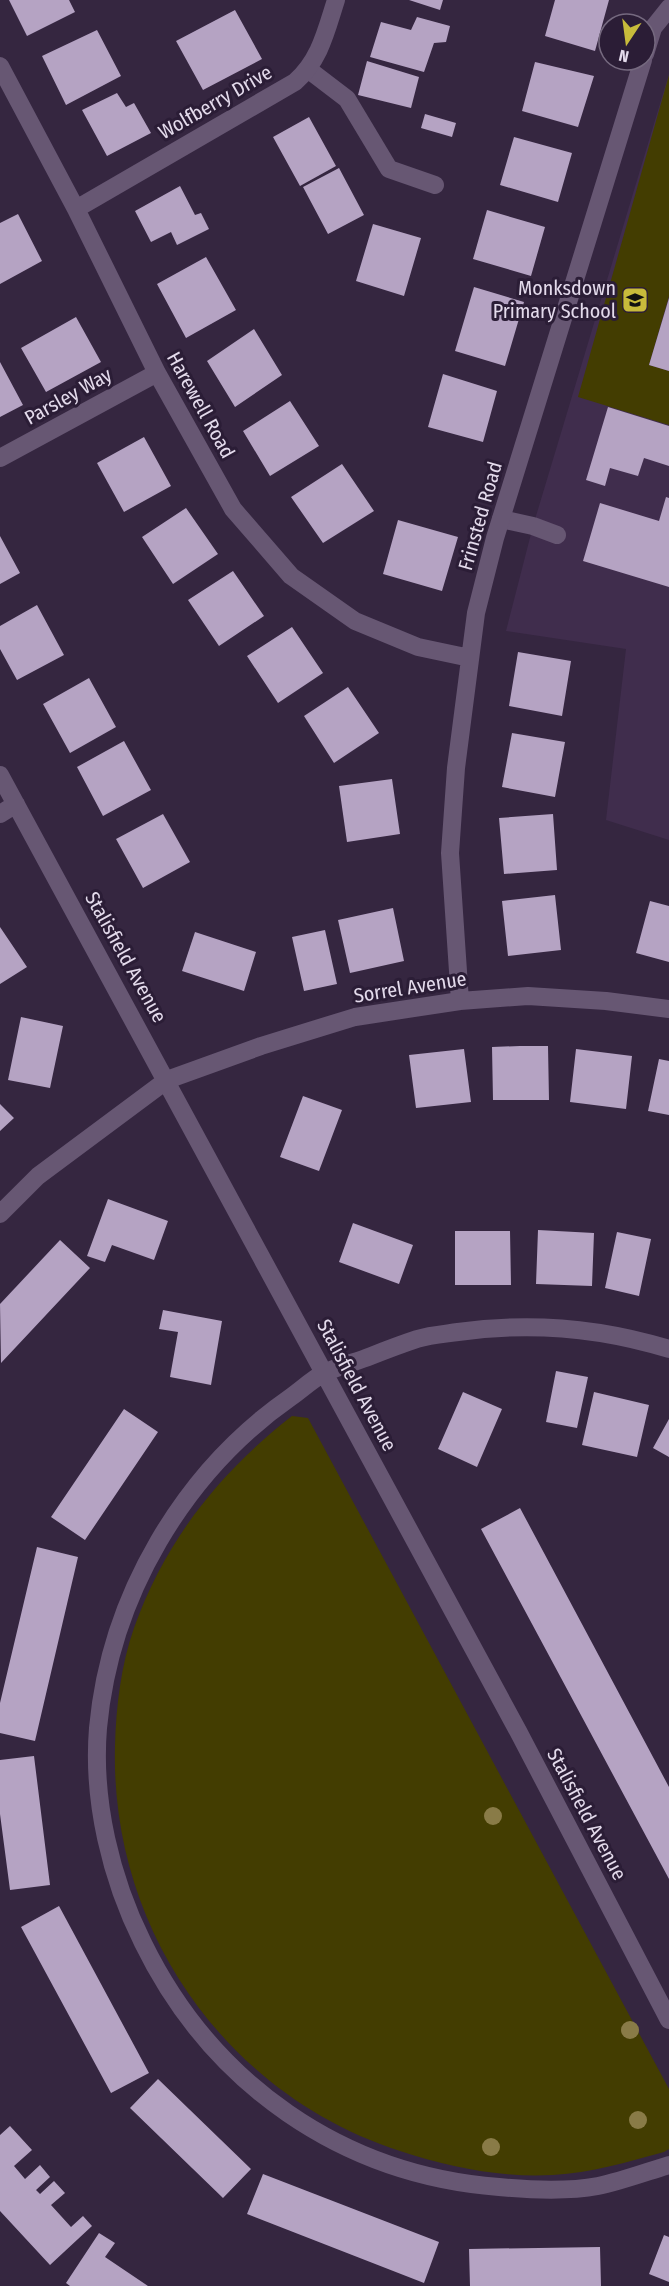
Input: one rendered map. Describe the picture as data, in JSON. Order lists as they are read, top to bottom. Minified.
{"streets":{"street":["Wolfberry Drive","Parsley Way","Harewell Road","Frinsted Road","Stalisfield Avenue","Sorrel Avenue"]},"crossings":[["Wolfberry Drive","Harewell Road"],["Parsley Way","Harewell Road"],["Harewell Road","Frinsted Road"],["Frinsted Road","Sorrel Avenue"],["Stalisfield Avenue","Sorrel Avenue"]],"places":{"school or university":["Monksdown Primary School"]},"north":"bottom"}
